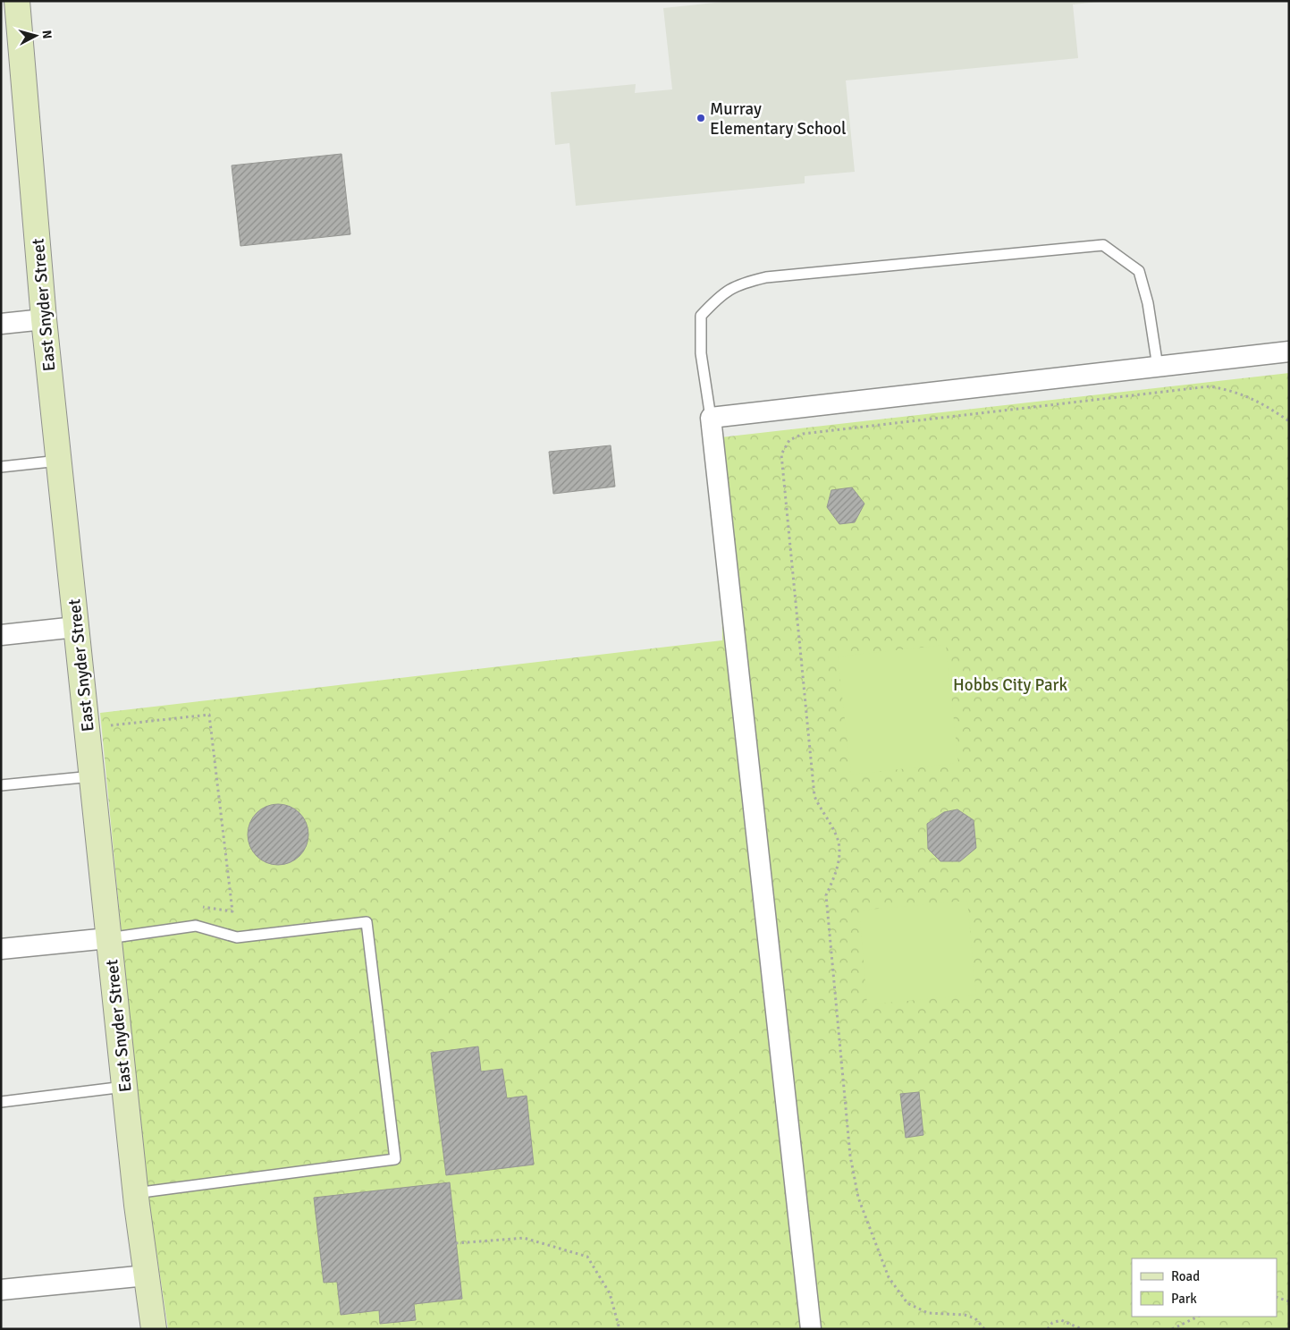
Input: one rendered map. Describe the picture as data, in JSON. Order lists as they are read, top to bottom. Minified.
{"streets":{"street":["East Snyder Street"]},"parks":["Hobbs City Park"],"places":["Murray Elementary School"],"legend":["Road","Park"],"north":"right"}
